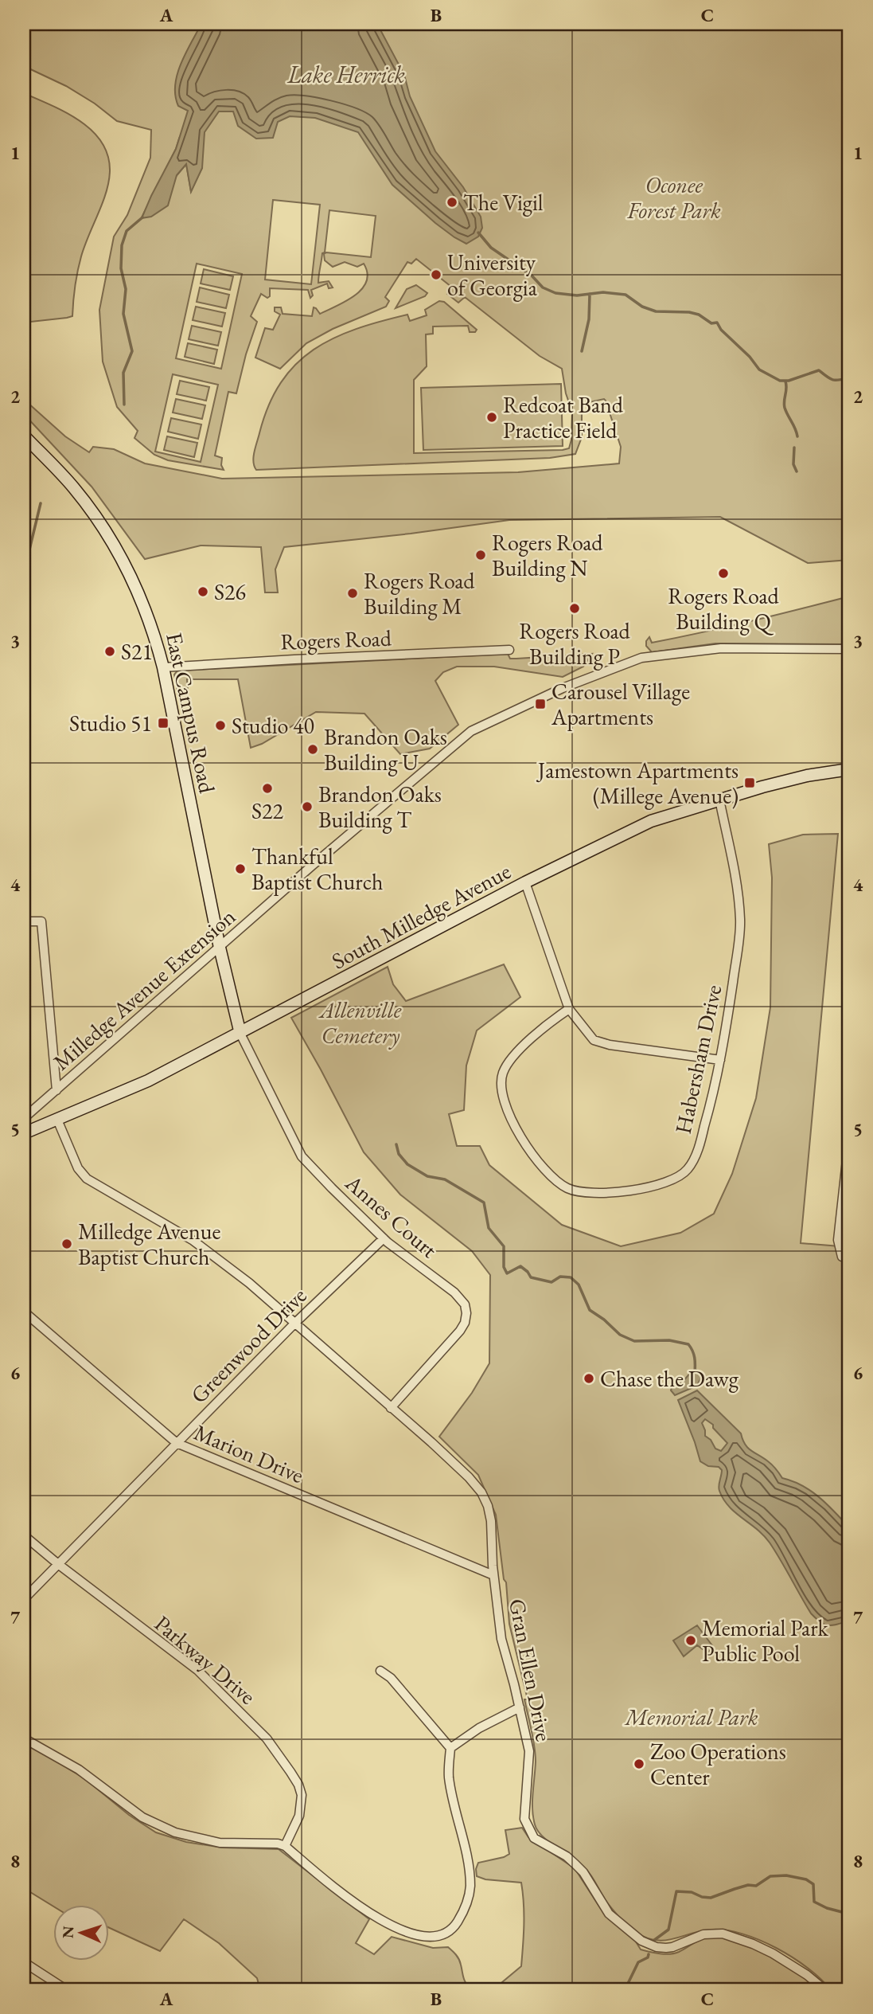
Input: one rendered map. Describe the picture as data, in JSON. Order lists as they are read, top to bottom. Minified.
{"streets":{"main road":["East Campus Road","South Milledge Avenue"],"street":["Rogers Road","Milledge Avenue Extension","Habersham Drive","Annes Court","Greenwood Drive","Marion Drive","Parkway Drive","Gran Ellen Drive"]},"crossings":[["Rogers Road","East Campus Road"],["East Campus Road","South Milledge Avenue"],["East Campus Road","Milledge Avenue Extension"],["East Campus Road","Annes Court"],["South Milledge Avenue","Habersham Drive"],["South Milledge Avenue","Annes Court"],["South Milledge Avenue","Gran Ellen Drive"],["Annes Court","Greenwood Drive"],["Annes Court","Gran Ellen Drive"],["Greenwood Drive","Marion Drive"],["Greenwood Drive","Parkway Drive"],["Greenwood Drive","Gran Ellen Drive"],["Marion Drive","Gran Ellen Drive"]],"water":["Lake Herrick"],"parks":["Oconee Forest Park","Allenville Cemetery","Memorial Park"],"places":{"other":["The Vigil","University of Georgia","Redcoat Band Practice Field","Rogers Road Building N","Rogers Road Building Q","S26","Rogers Road Building M","Rogers Road Building P","S21","Studio 40","Brandon Oaks Building U","S22","Brandon Oaks Building T","Thankful Baptist Church","Milledge Avenue Baptist Church","Chase the Dawg","Memorial Park Public Pool","Zoo Operations Center"],"transit":["Carousel Village Apartments","Studio 51","Jamestown Apartments (Millege Avenue)"]},"north":"left","grid":{"columns":["A","B","C"],"rows":["1","2","3","4","5","6","7","8"]}}
